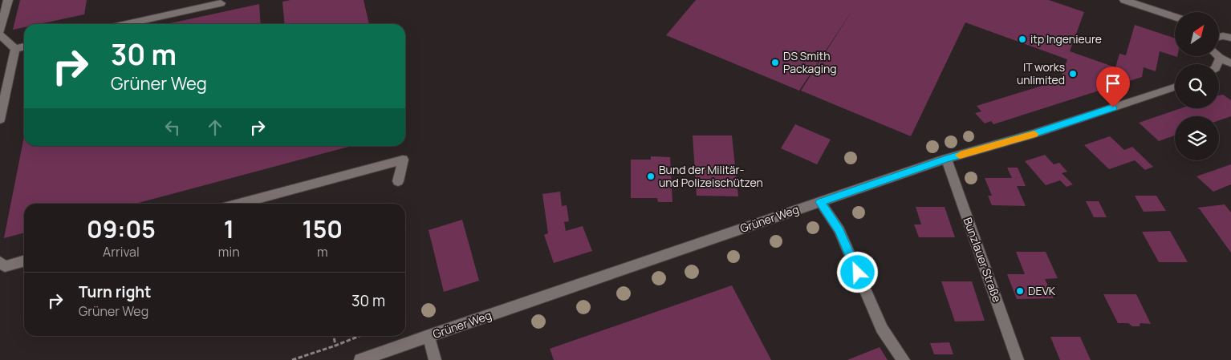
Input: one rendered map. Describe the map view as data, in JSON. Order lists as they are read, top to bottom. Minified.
{"streets":{"street":["Grüner Weg","Bunzlauer Straße"]},"crossings":[["Grüner Weg","Bunzlauer Straße"]],"places":["itp Ingenieure","DS Smith Packaging","IT works unlimited","Bund der Militär- und Polizeischützen","DEVK"],"north":"top right","page":{"turn":["30 m","Grüner Weg"],"eta":["09:05","Arrival","1","min","150","m"],"list":[{"name":"Turn right","note":"Grüner Weg","value":"30 m"}]}}
